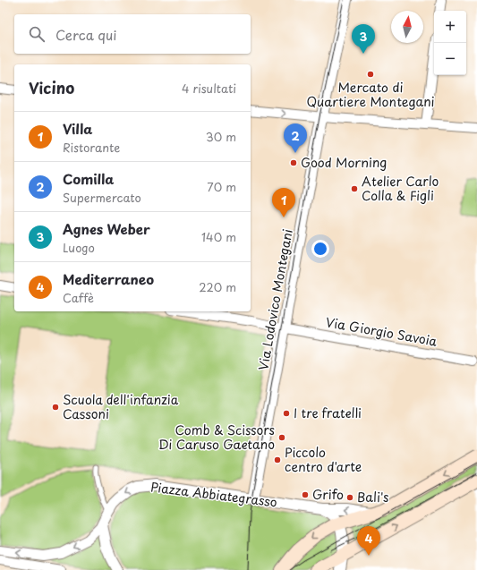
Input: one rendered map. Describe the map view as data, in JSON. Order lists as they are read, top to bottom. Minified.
{"streets":{"street":["Via Lodovico Montegani","Via Giorgio Savoia","Piazza Abbiategrasso"]},"crossings":[["Via Lodovico Montegani","Via Giorgio Savoia"],["Via Lodovico Montegani","Piazza Abbiategrasso"]],"one_way":["Piazza Abbiategrasso"],"places":["Mercato di Quartiere Montegani","Good Morning","Atelier Carlo Colla & Figli","Scuola dell'infanzia Cassoni","I tre fratelli","Comb & Scissors Di Caruso Gaetano","Piccolo centro d'arte","Grifo","Bali's"],"north":"top","page":{"map_buttons":["+","−"],"search":"Cerca qui","pins":["3","2","1","4"],"heading":["Vicino","4 risultati"],"list":[{"mark":"1","name":"Villa","note":"Ristorante","value":"30 m"},{"mark":"2","name":"Comilla","note":"Supermercato","value":"70 m"},{"mark":"3","name":"Agnes Weber","note":"Luogo","value":"140 m"},{"mark":"4","name":"Mediterraneo","note":"Caffè","value":"220 m"}]}}
